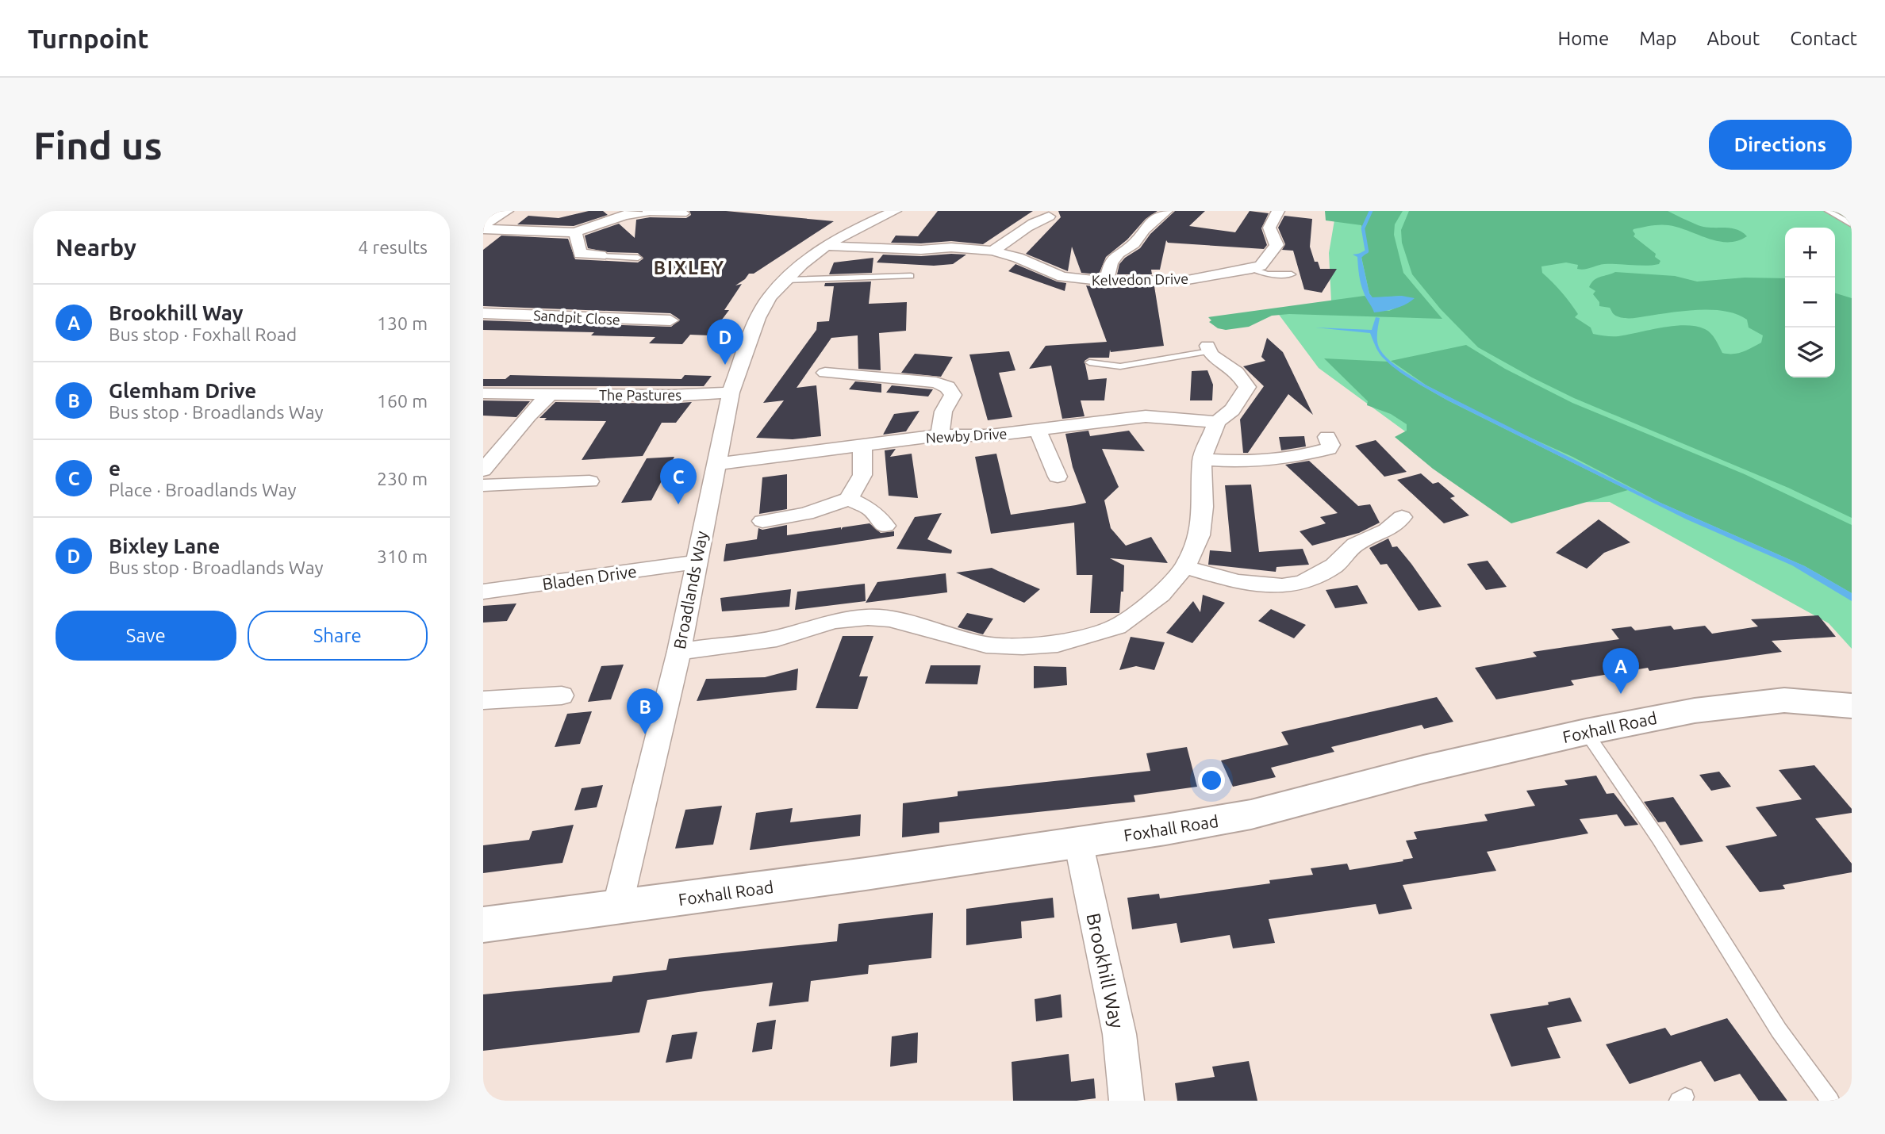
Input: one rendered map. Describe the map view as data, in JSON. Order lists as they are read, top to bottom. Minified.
{"streets":{"street":["Kelvedon Drive","Sandpit Close","The Pastures","Newby Drive","Bladen Drive","Broadlands Way","Foxhall Road","Brookhill Way"]},"crossings":[["Kelvedon Drive","Broadlands Way"],["The Pastures","Broadlands Way"],["Newby Drive","Broadlands Way"],["Bladen Drive","Broadlands Way"],["Broadlands Way","Foxhall Road"],["Foxhall Road","Brookhill Way"]],"districts":["BIXLEY"],"page":{"header":"Turnpoint","nav":["Home","Map","About","Contact"],"buttons":["Directions",["Save","Share"]],"title":"Find us","heading":["Nearby","4 results"],"map_buttons":["+","−"],"list":[{"mark":"A","name":"Brookhill Way","note":"Bus stop · Foxhall Road","value":"130 m"},{"mark":"B","name":"Glemham Drive","note":"Bus stop · Broadlands Way","value":"160 m"},{"mark":"C","name":"e","note":"Place · Broadlands Way","value":"230 m"},{"mark":"D","name":"Bixley Lane","note":"Bus stop · Broadlands Way","value":"310 m"}],"pins":["D","C","A","B"]}}
